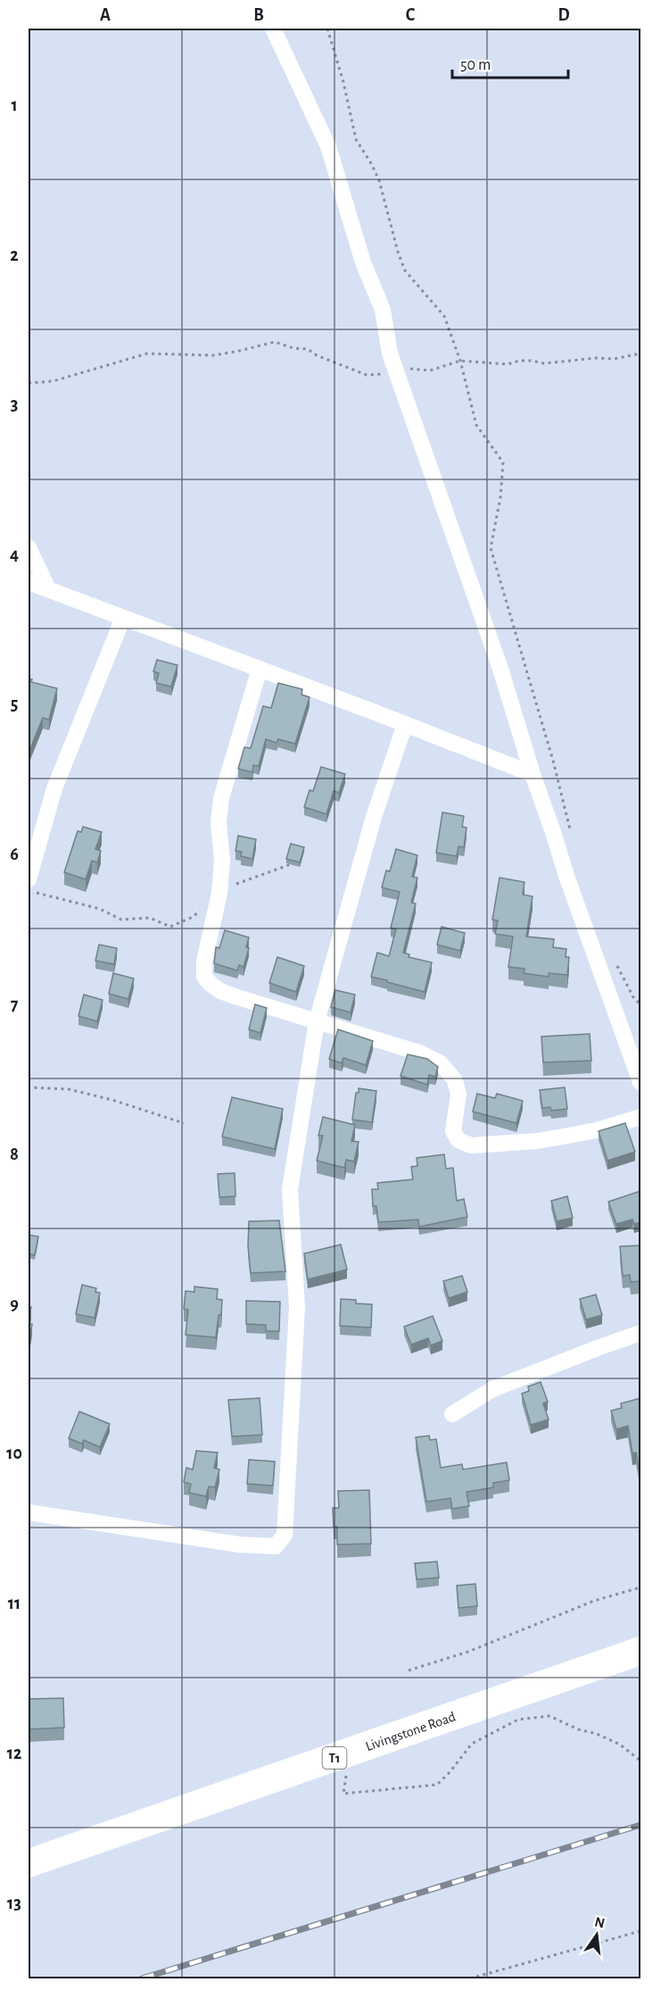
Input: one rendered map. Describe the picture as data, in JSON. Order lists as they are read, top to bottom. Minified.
{"streets":{"highway":["Livingstone Road","T1"]},"scale_bar":"50 m","north":"top","grid":{"columns":["A","B","C","D"],"rows":["1","2","3","4","5","6","7","8","9","10","11","12","13"]}}
